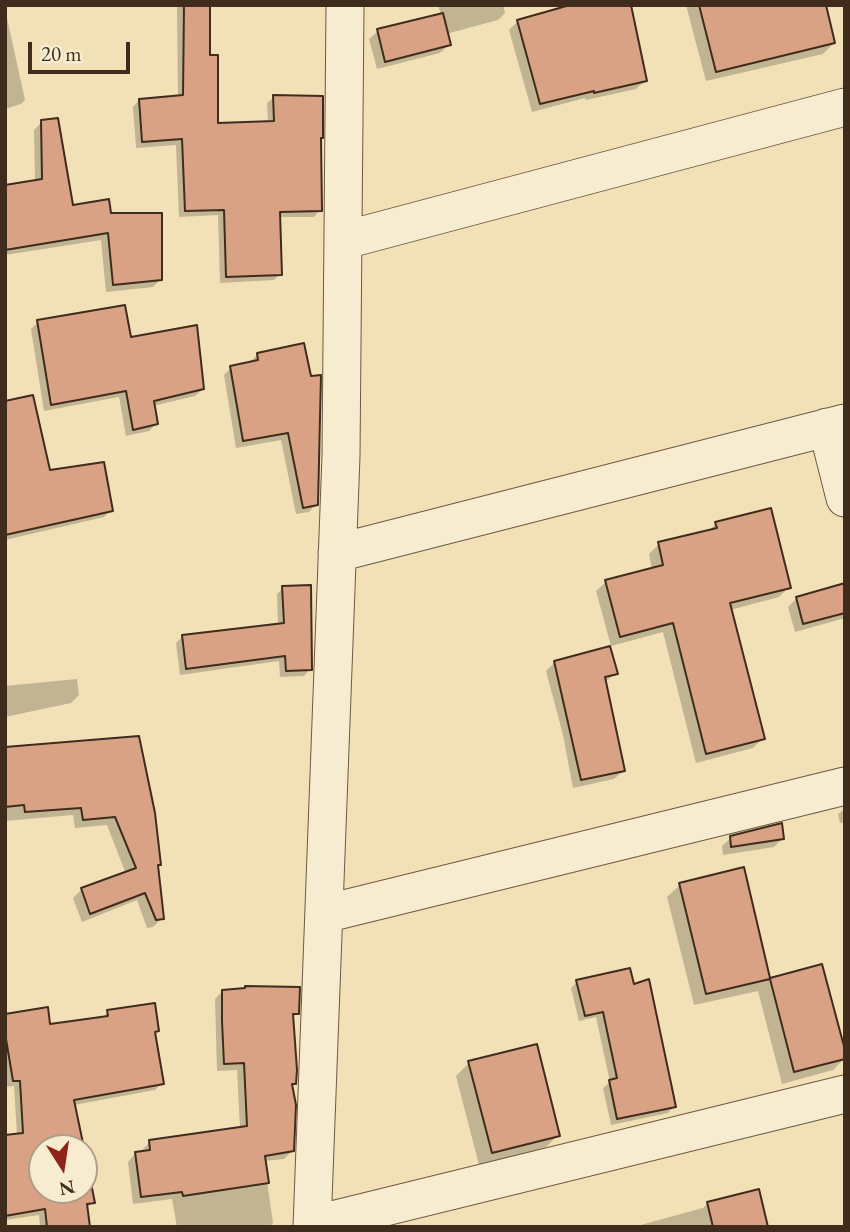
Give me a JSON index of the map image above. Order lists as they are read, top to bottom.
{
  "scale_bar": "20 m",
  "north": "bottom"
}
